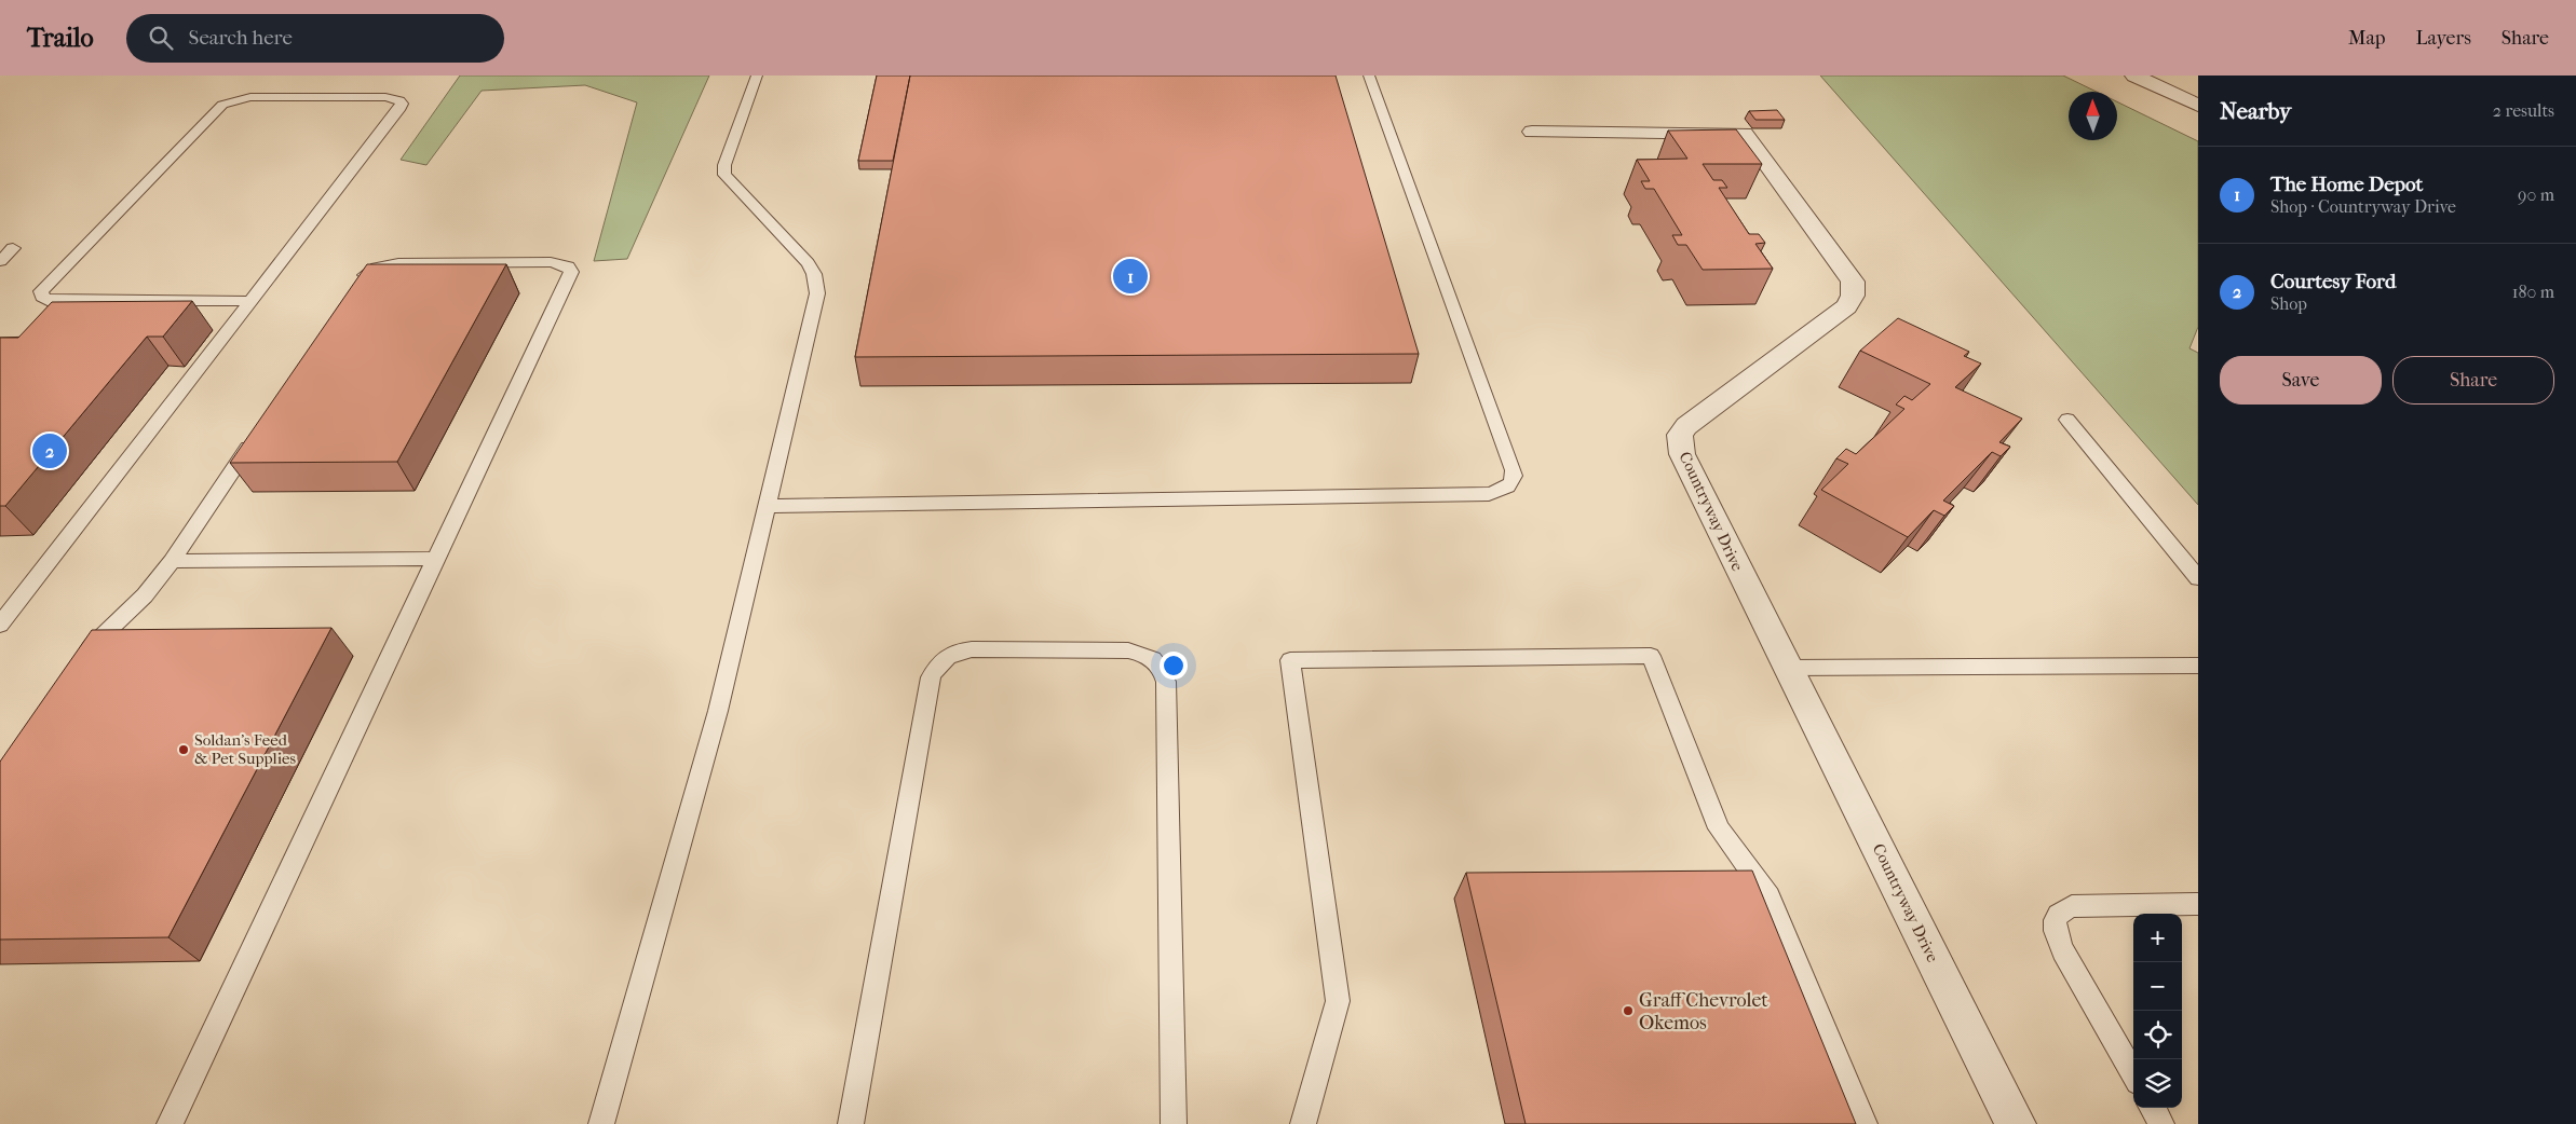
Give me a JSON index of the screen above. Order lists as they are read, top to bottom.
{
  "streets": {
    "street": ["Countryway Drive"]
  },
  "places": ["Soldan's Feed & Pet Supplies", "Graff Chevrolet Okemos"],
  "north": "top",
  "page": {
    "header": "Trailo",
    "search": "Search here",
    "nav": ["Map", "Layers", "Share"],
    "heading": ["Nearby", "2 results"],
    "list": [
      {
        "mark": "1",
        "name": "The Home Depot",
        "note": "Shop · Countryway Drive",
        "value": "90 m"
      },
      {
        "mark": "2",
        "name": "Courtesy Ford",
        "note": "Shop",
        "value": "180 m"
      }
    ],
    "pins": ["1", "2"],
    "buttons": ["Save", "Share"],
    "map_buttons": ["+", "−"]
  }
}
